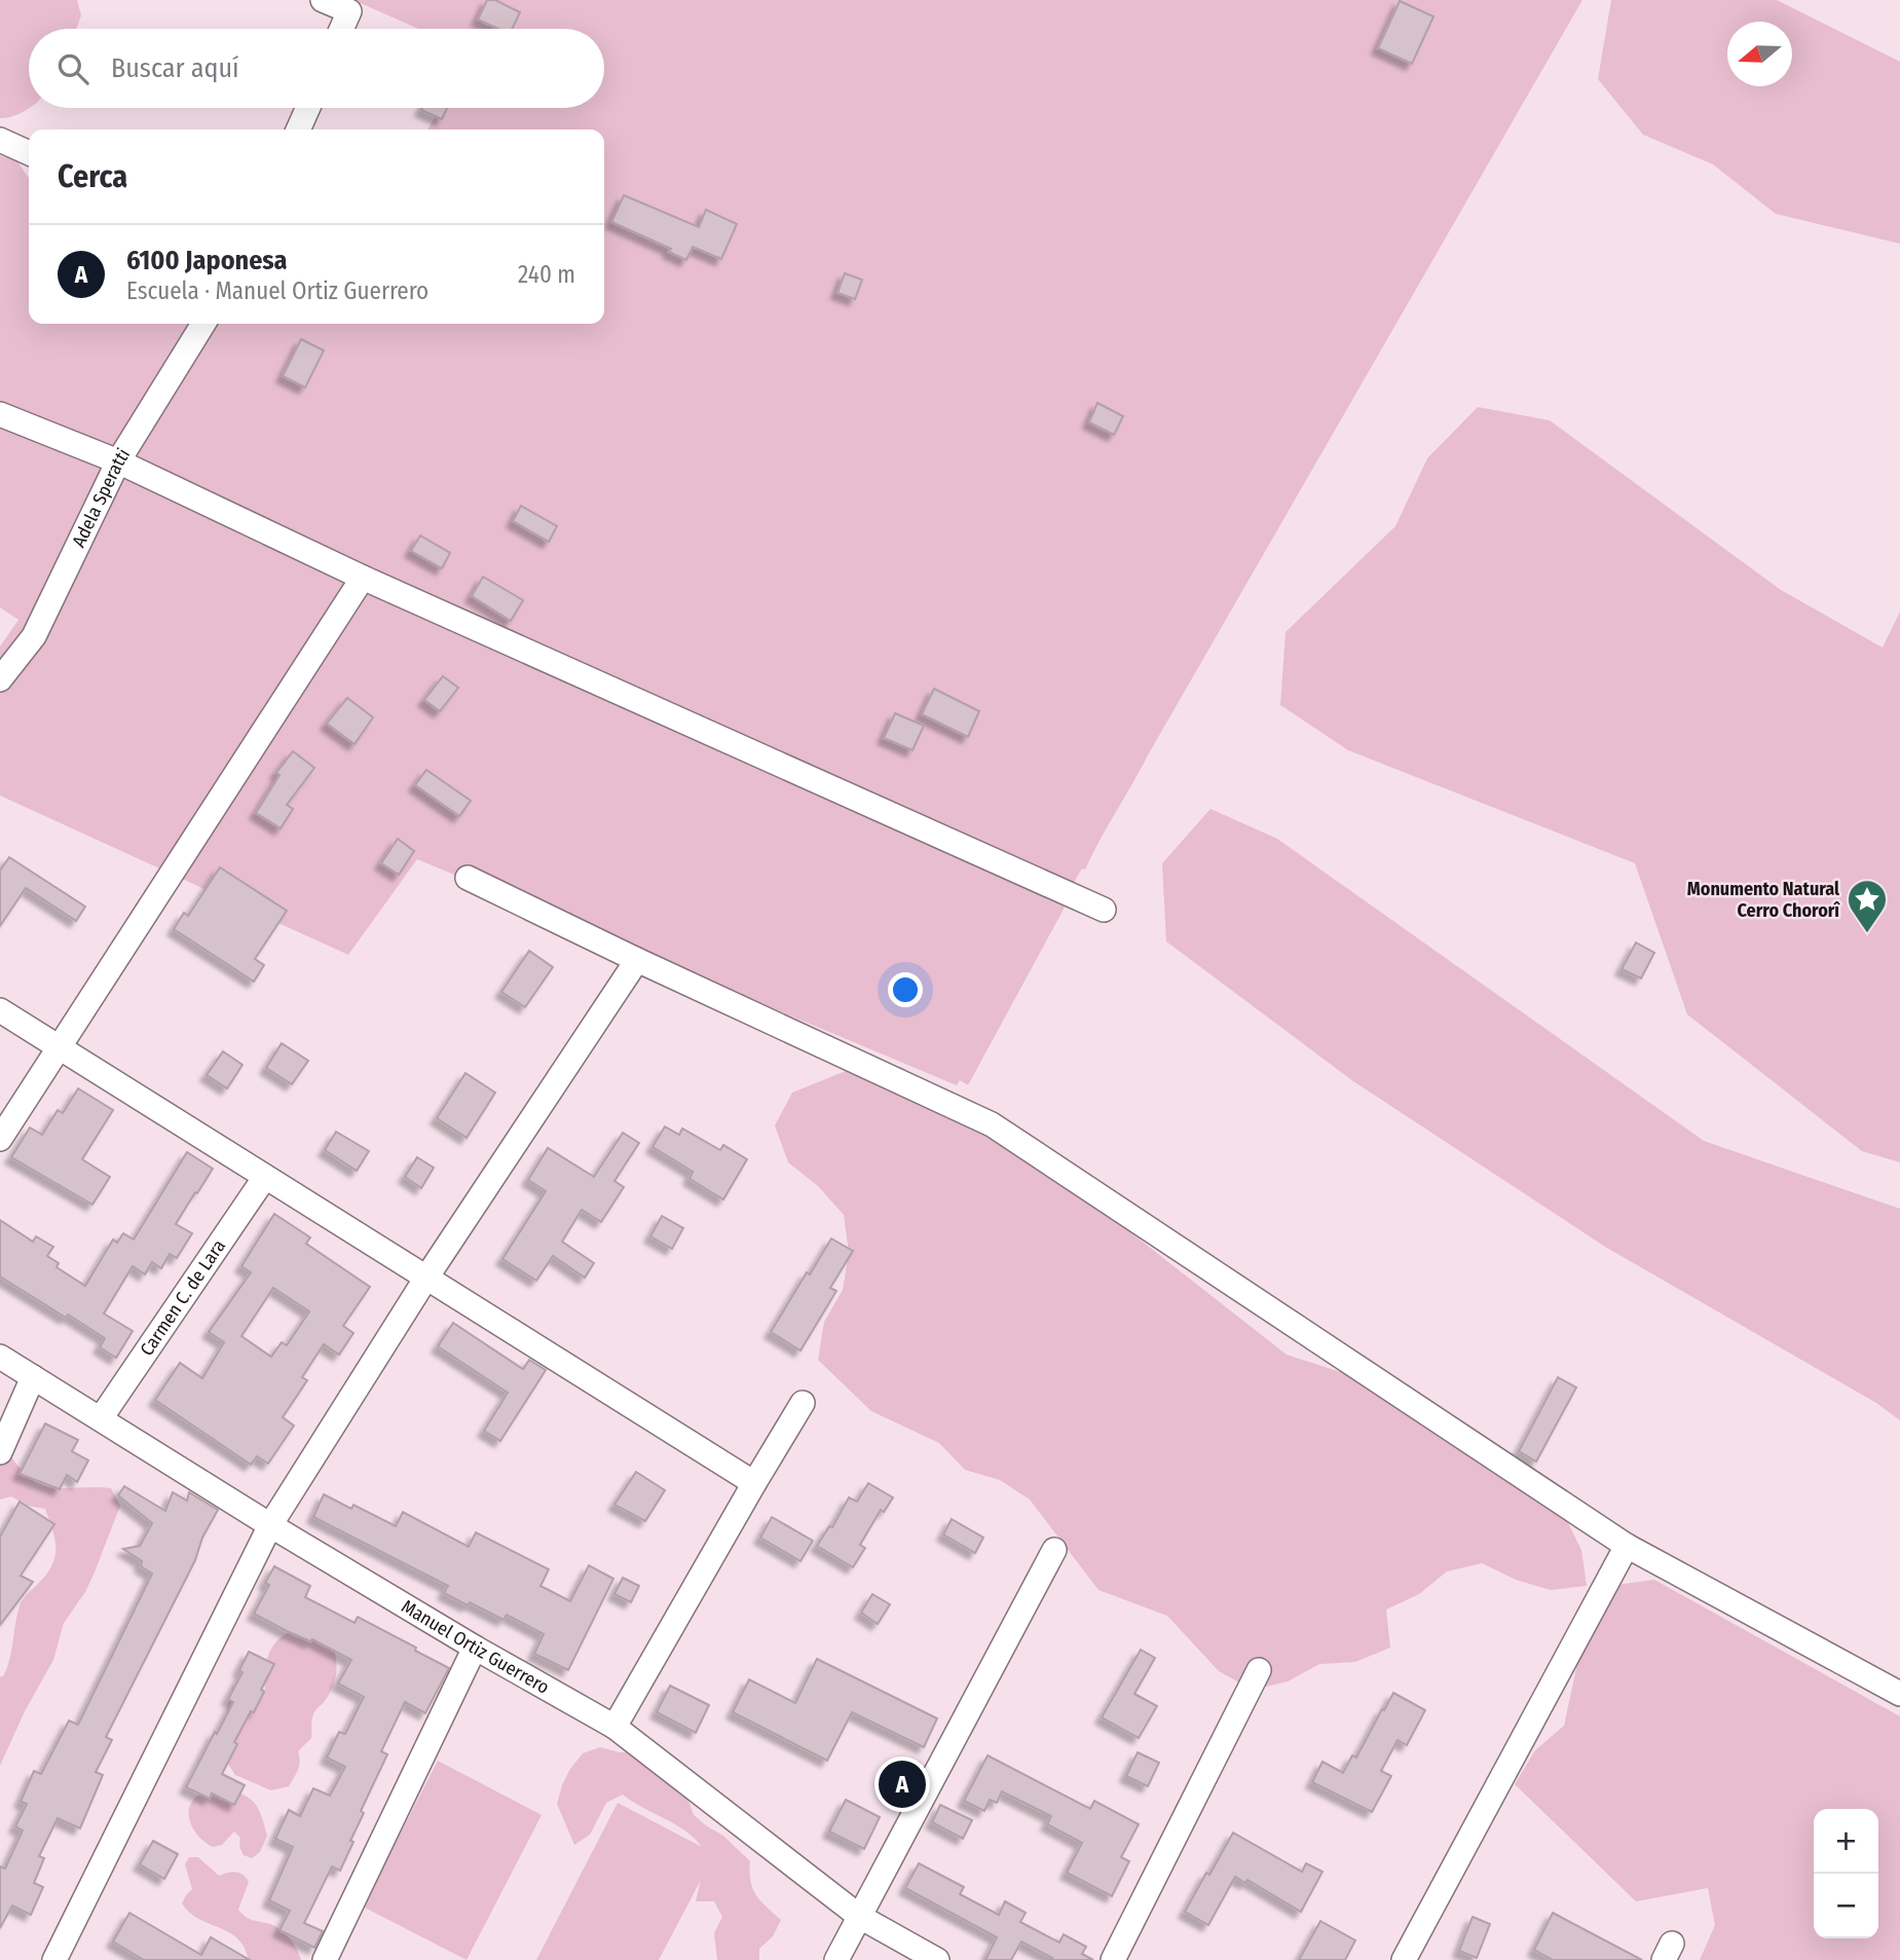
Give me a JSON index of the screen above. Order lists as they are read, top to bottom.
{
  "streets": {
    "street": ["Adela Speratti", "Carmen C. de Lara", "Manuel Ortiz Guerrero"]
  },
  "crossings": [
    ["Carmen C. de Lara", "Manuel Ortiz Guerrero"]
  ],
  "places": {
    "place": ["Monumento Natural Cerro Chororî"]
  },
  "north": "left",
  "page": {
    "search": "Buscar aquí",
    "heading": "Cerca",
    "list": [
      {
        "mark": "A",
        "name": "6100 Japonesa",
        "note": "Escuela · Manuel Ortiz Guerrero",
        "value": "240 m"
      }
    ],
    "pins": "A",
    "map_buttons": ["+", "−"]
  }
}
